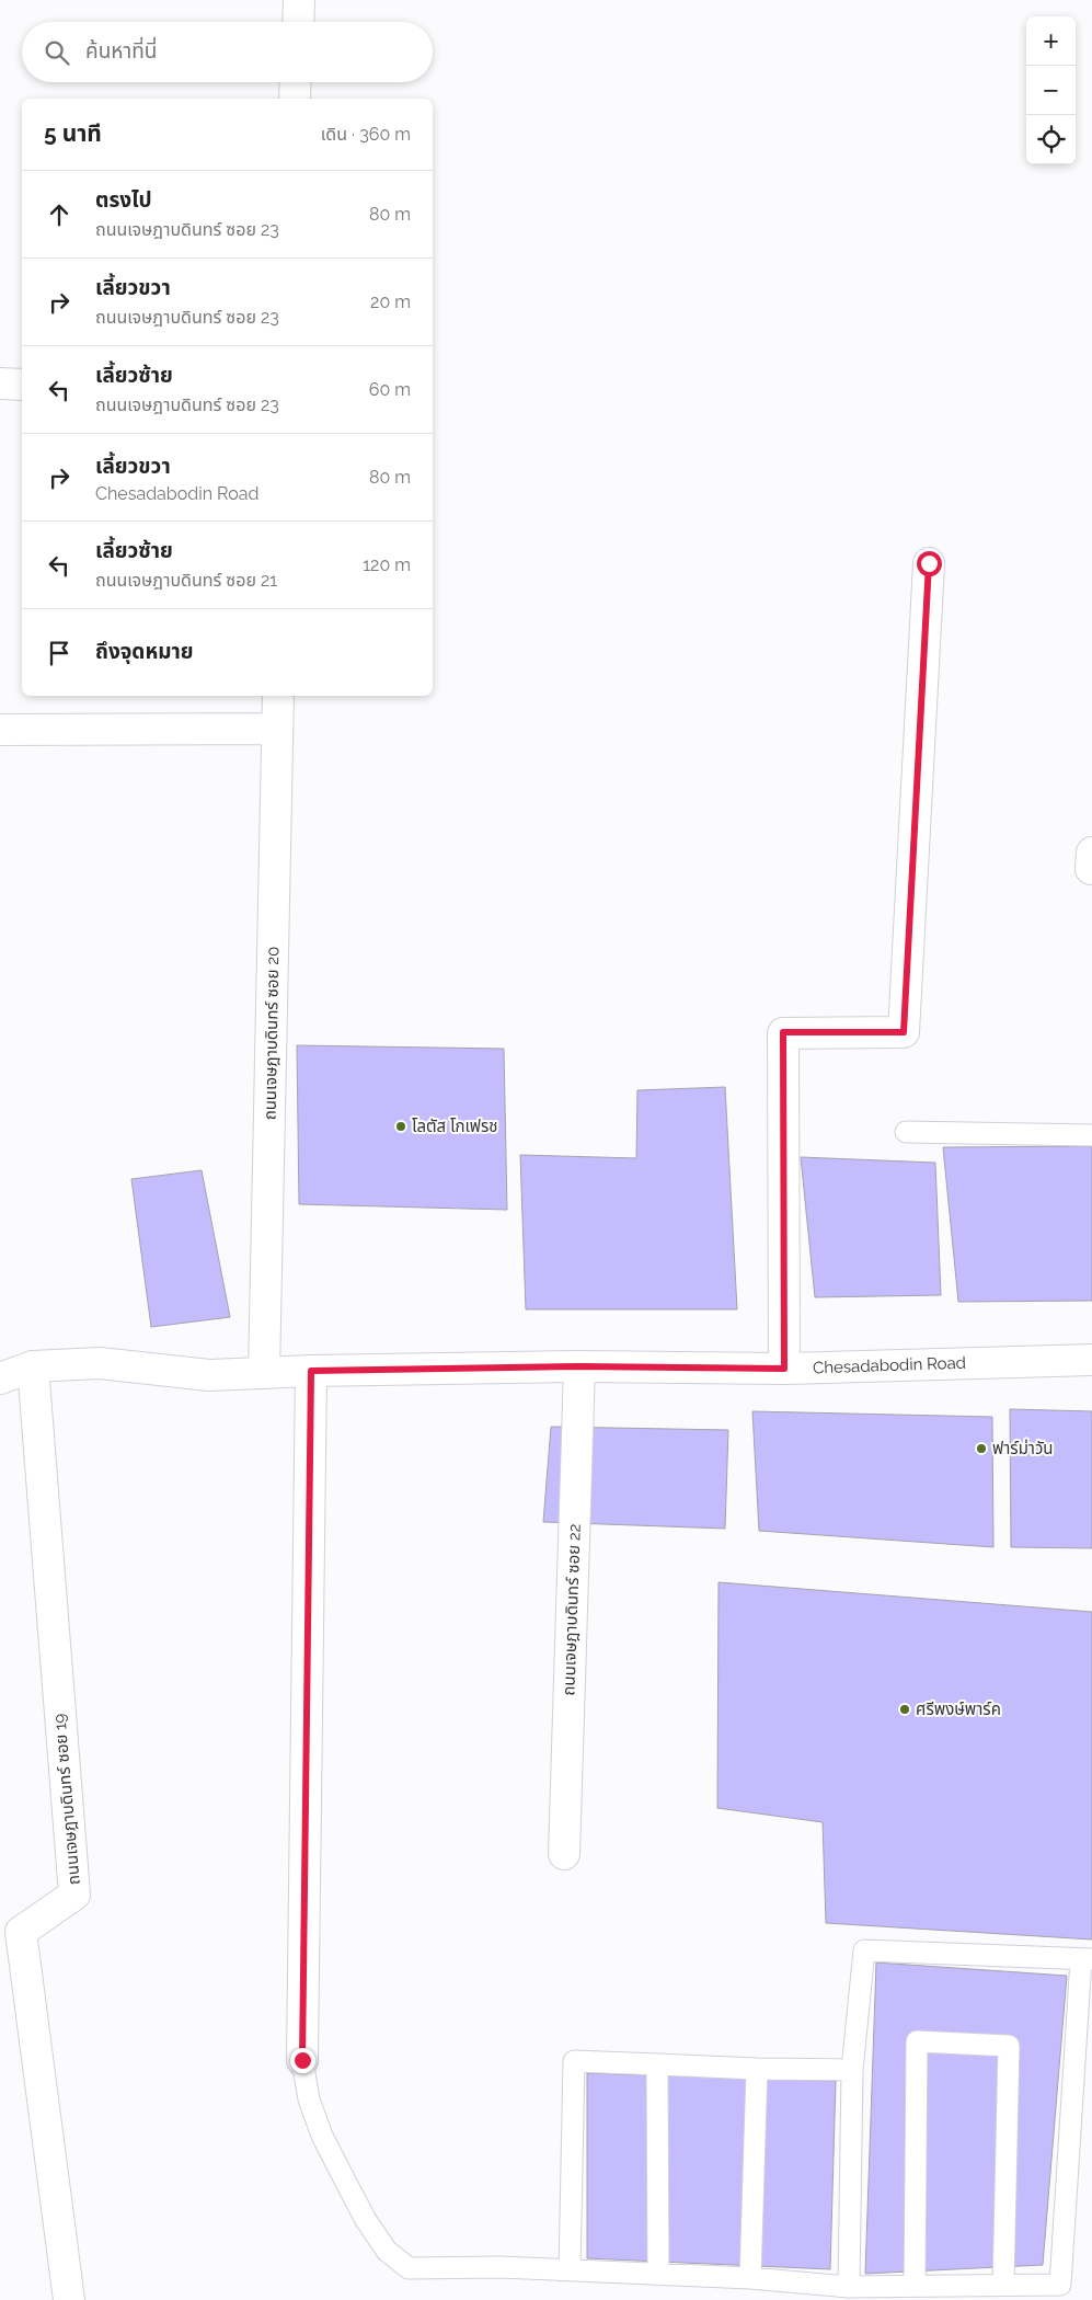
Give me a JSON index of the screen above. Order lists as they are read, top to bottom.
{
  "streets": {
    "street": [
      "ถนนเจษฎาบดินทร์ ซอย 20",
      "Chesadabodin Road",
      "ถนนเจษฎาบดินทร์ ซอย 22",
      "ถนนเจษฎาบดินทร์ ซอย 19"
    ]
  },
  "crossings": [
    ["ถนนเจษฎาบดินทร์ ซอย 20", "Chesadabodin Road"],
    ["Chesadabodin Road", "ถนนเจษฎาบดินทร์ ซอย 22"],
    ["Chesadabodin Road", "ถนนเจษฎาบดินทร์ ซอย 19"]
  ],
  "places": ["โลตัส โกเฟรช", "ฟาร์ม่าวัน", "ศรีพงษ์พาร์ค"],
  "page": {
    "map_buttons": ["+", "−"],
    "search": "ค้นหาที่นี่",
    "heading": ["5 นาที", "เดิน · 360 m"],
    "list": [
      ["ตรงไป", "ถนนเจษฎาบดินทร์ ซอย 23", "80 m"],
      ["เลี้ยวขวา", "ถนนเจษฎาบดินทร์ ซอย 23", "20 m"],
      ["เลี้ยวซ้าย", "ถนนเจษฎาบดินทร์ ซอย 23", "60 m"],
      ["เลี้ยวขวา", "Chesadabodin Road", "80 m"],
      ["เลี้ยวซ้าย", "ถนนเจษฎาบดินทร์ ซอย 21", "120 m"],
      "ถึงจุดหมาย"
    ]
  }
}
